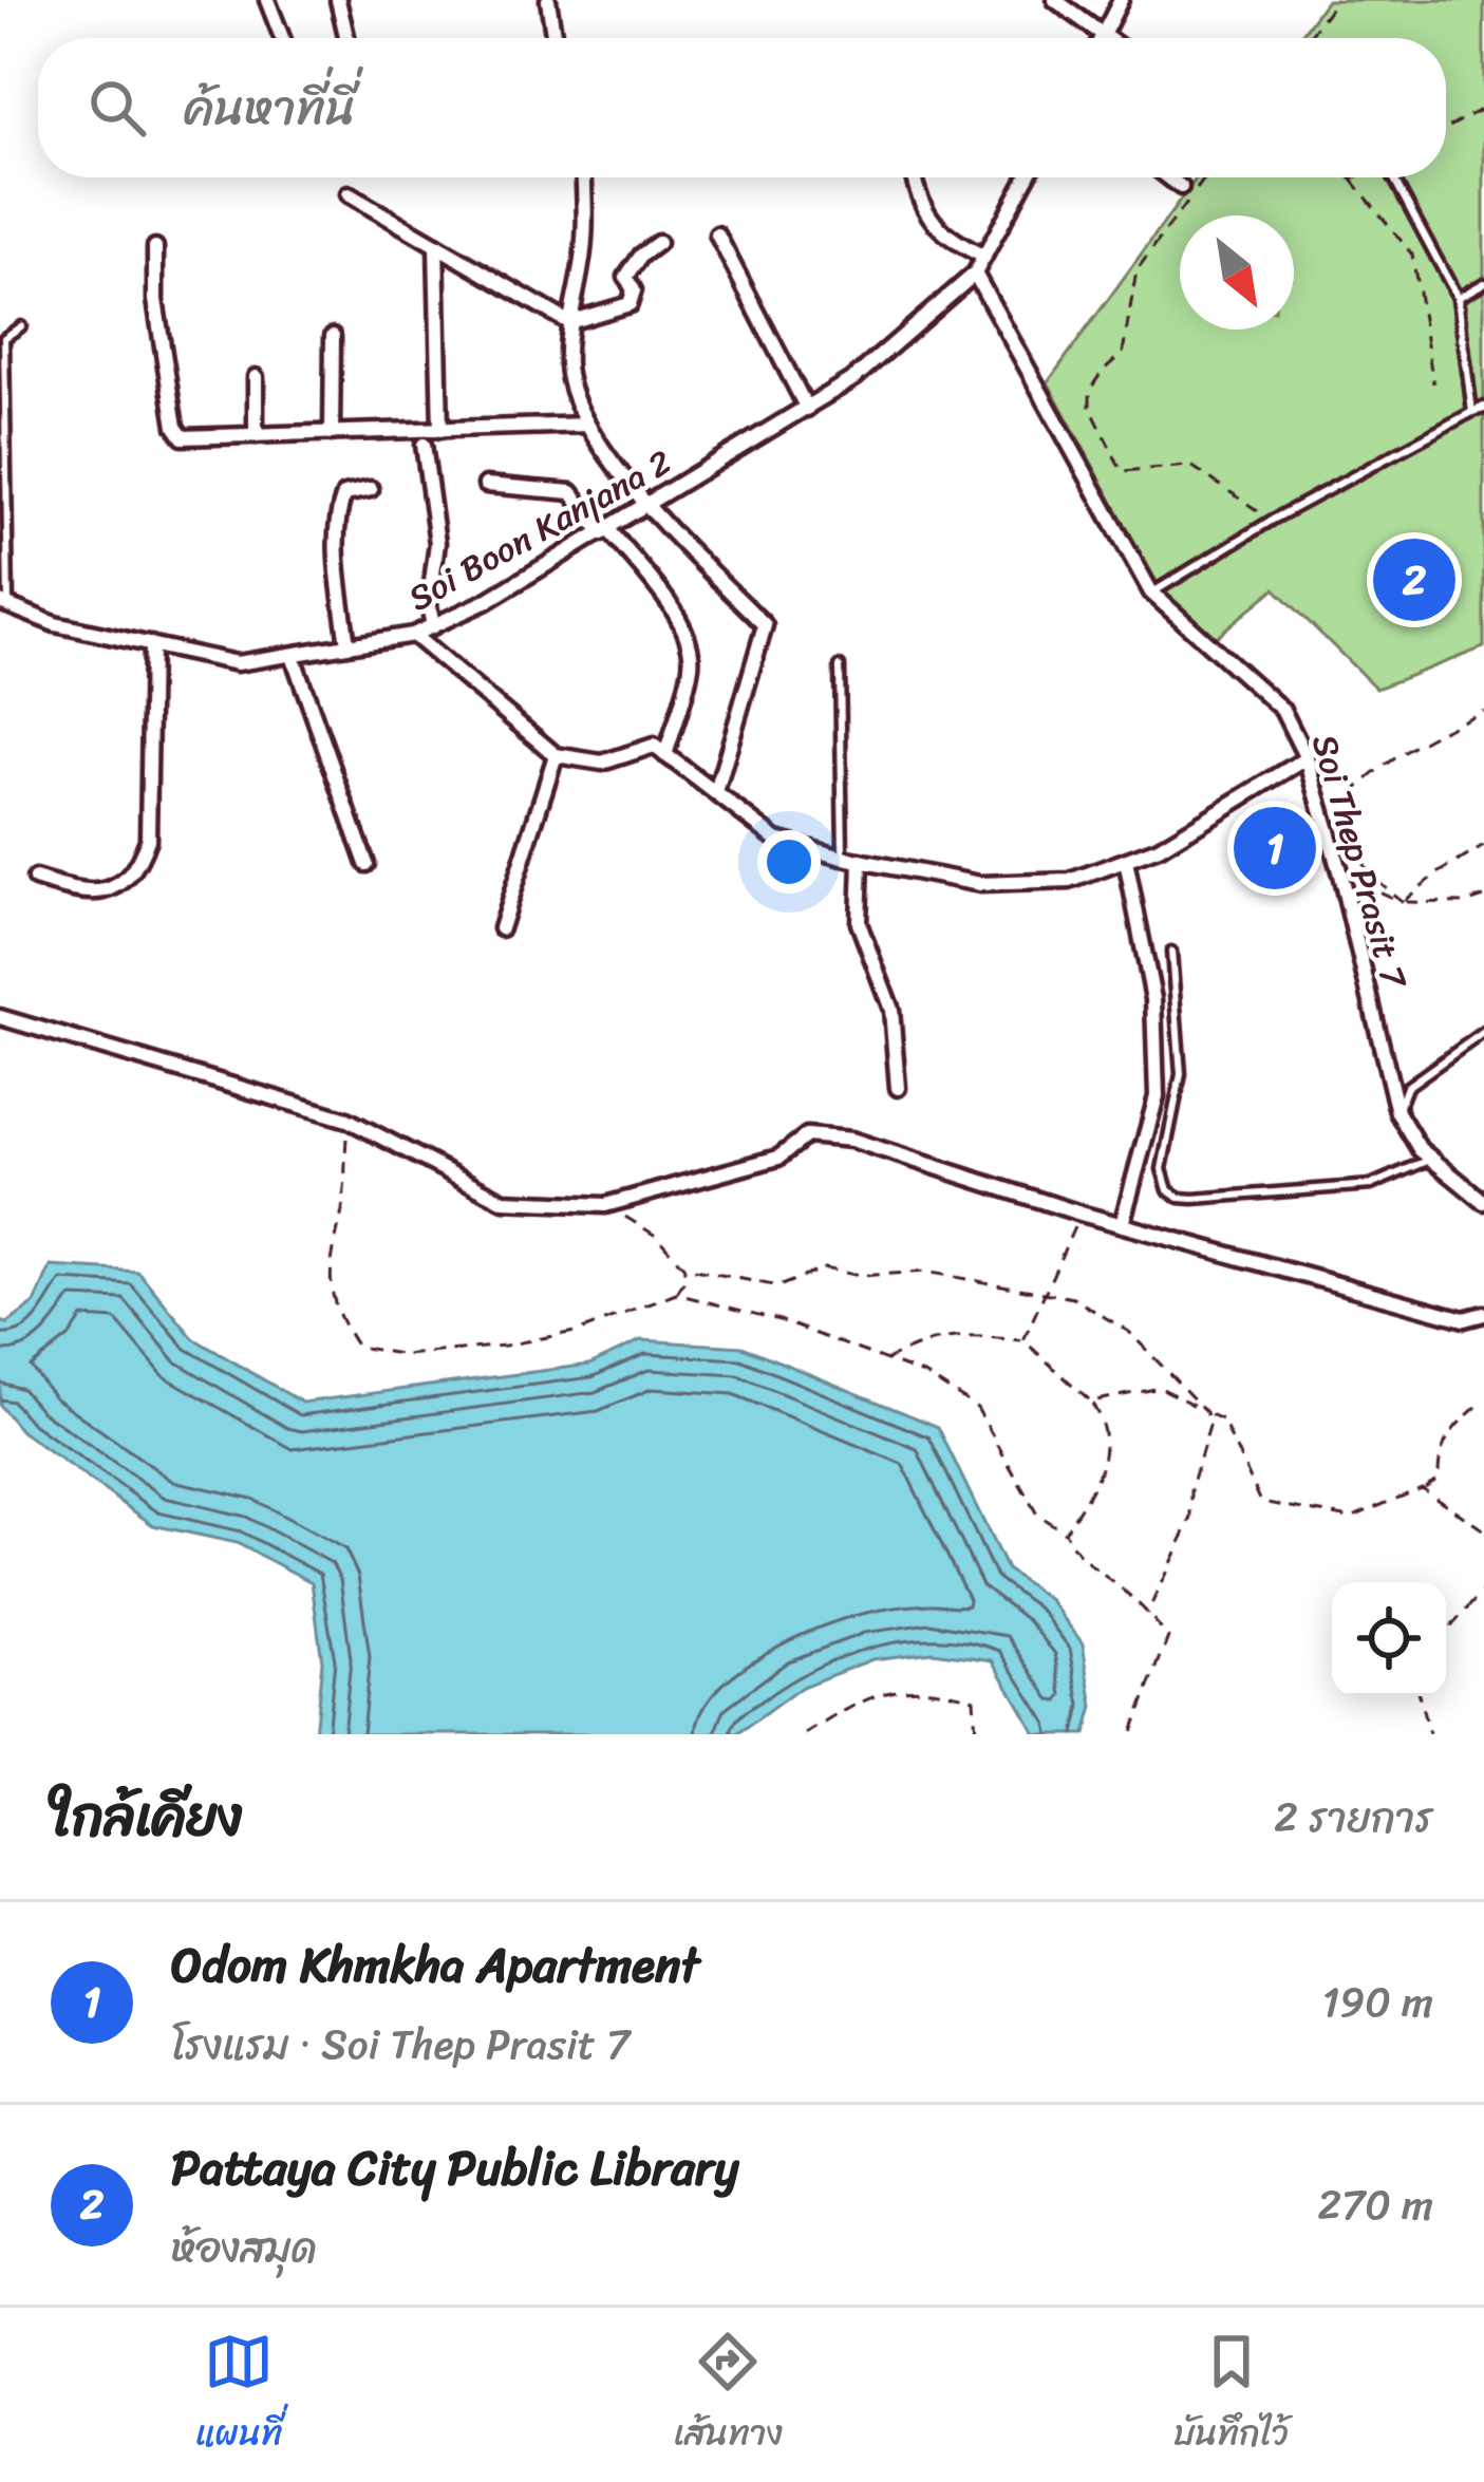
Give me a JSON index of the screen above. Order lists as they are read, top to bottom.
{
  "streets": {
    "street": ["Soi Boon Kanjana 2", "Soi Thep Prasit 7"]
  },
  "crossings": [
    ["Soi Boon Kanjana 2", "Soi Thep Prasit 7"]
  ],
  "north": "bottom right",
  "page": {
    "search": "ค้นหาที่นี่",
    "pins": ["2", "1"],
    "heading": ["ใกล้เคียง", "2 รายการ"],
    "list": [
      {
        "mark": "1",
        "name": "Odom Khmkha Apartment",
        "note": "โรงแรม · Soi Thep Prasit 7",
        "value": "190 m"
      },
      {
        "mark": "2",
        "name": "Pattaya City Public Library",
        "note": "ห้องสมุด",
        "value": "270 m"
      }
    ],
    "nav": ["แผนที่", "เส้นทาง", "บันทึกไว้"]
  }
}
